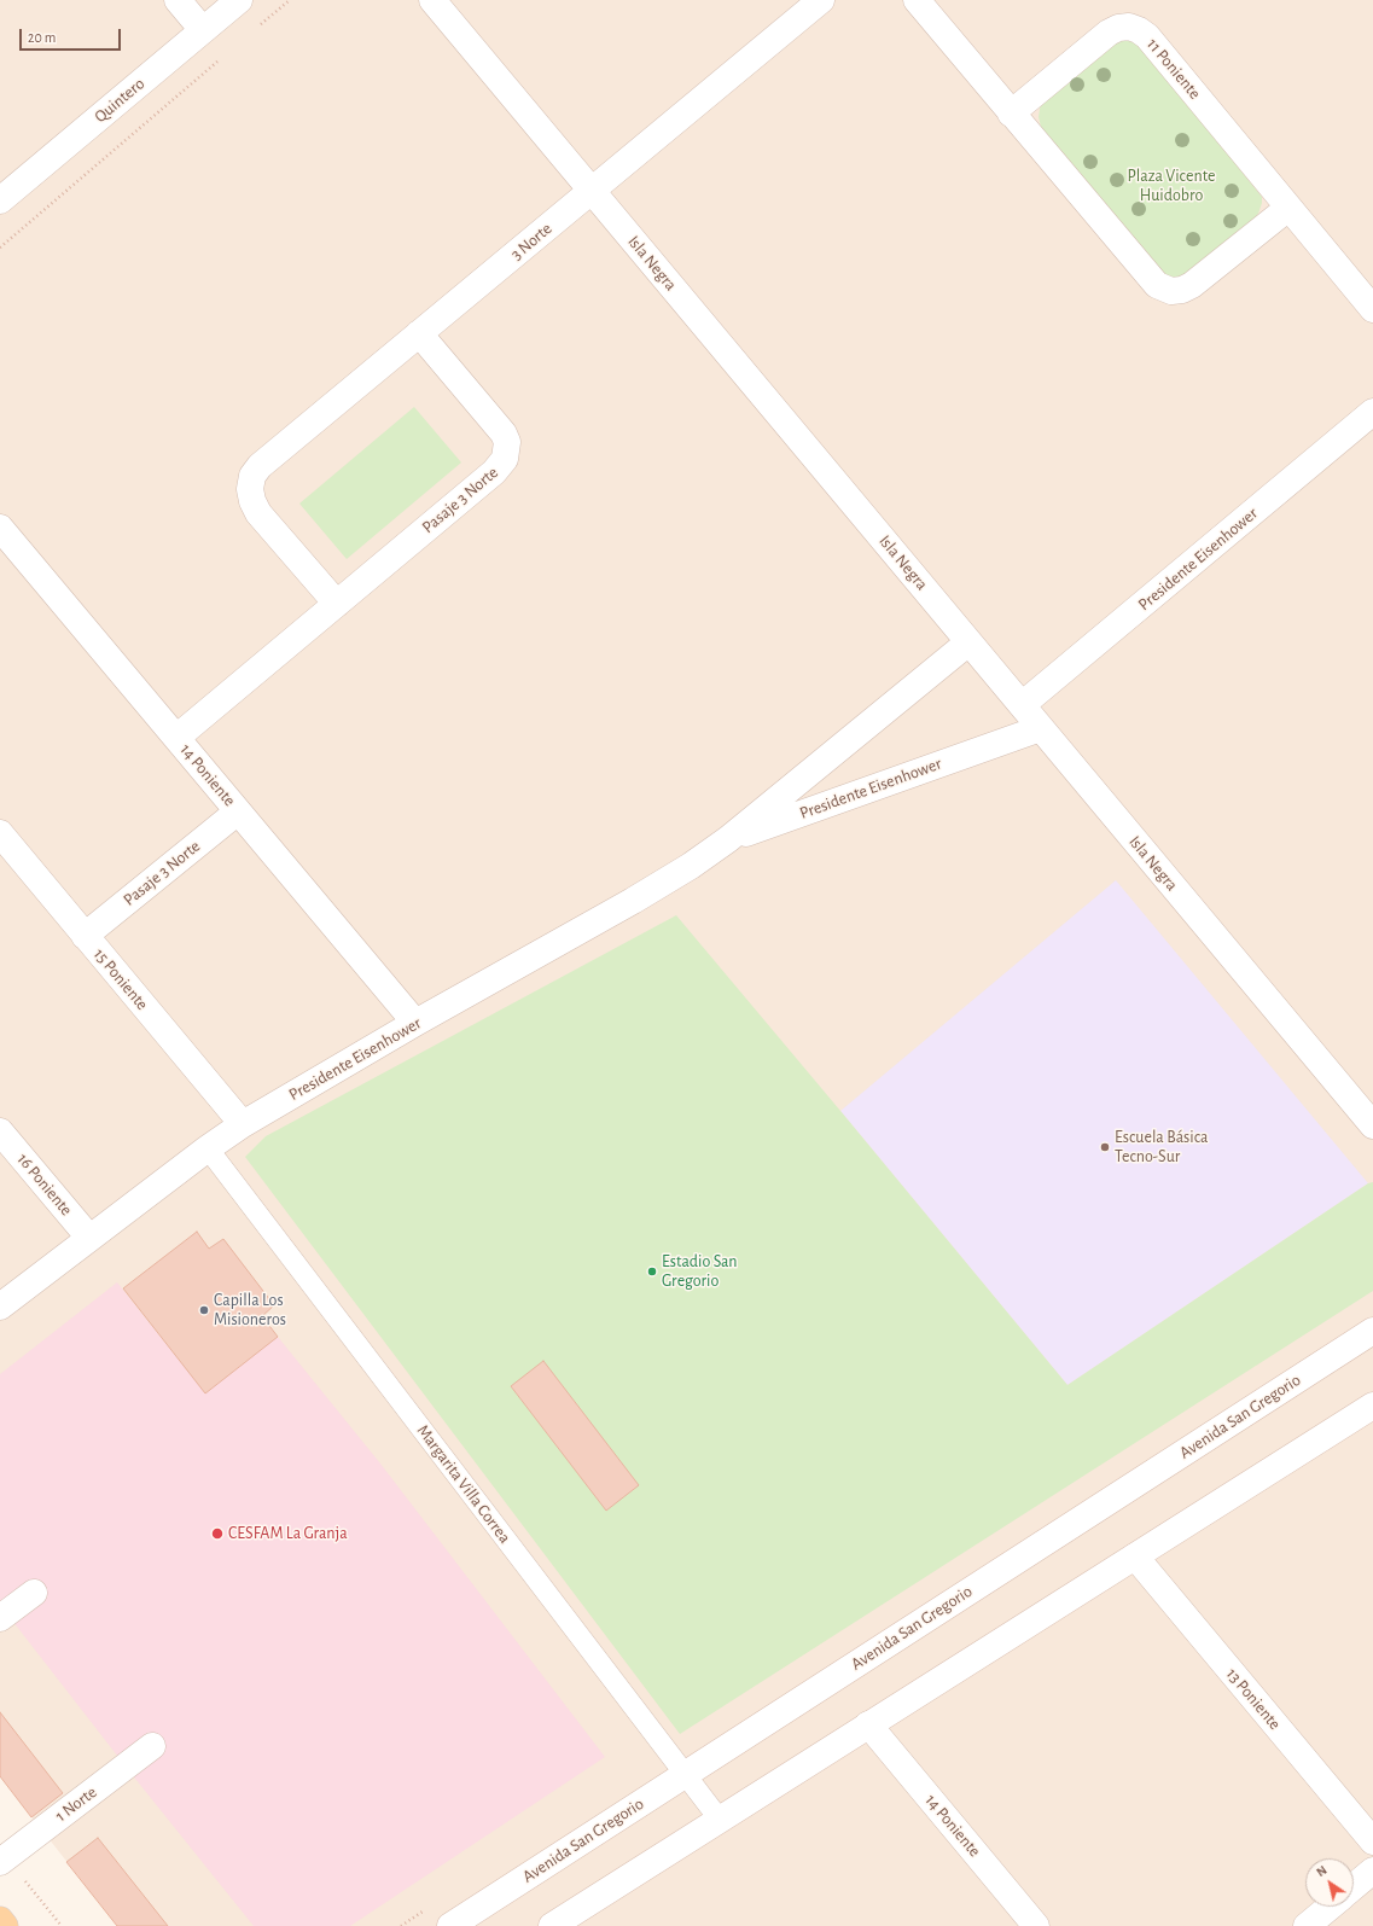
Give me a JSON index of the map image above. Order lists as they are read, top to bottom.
{
  "streets": {
    "street": [
      "11 Poniente",
      "Quintero",
      "3 Norte",
      "Isla Negra",
      "Pasaje 3 Norte",
      "Presidente Eisenhower",
      "14 Poniente",
      "15 Poniente",
      "16 Poniente",
      "Avenida San Gregorio",
      "13 Poniente",
      "1 Norte"
    ],
    "lane": ["Margarita Villa Correa"]
  },
  "crossings": [
    ["3 Norte", "Isla Negra"],
    ["3 Norte", "Pasaje 3 Norte"],
    ["Isla Negra", "Presidente Eisenhower"],
    ["Pasaje 3 Norte", "14 Poniente"],
    ["Pasaje 3 Norte", "15 Poniente"],
    ["Presidente Eisenhower", "14 Poniente"],
    ["Presidente Eisenhower", "15 Poniente"],
    ["Presidente Eisenhower", "16 Poniente"],
    ["Presidente Eisenhower", "Margarita Villa Correa"],
    ["Avenida San Gregorio", "Margarita Villa Correa"]
  ],
  "parks": ["Plaza Vicente Huidobro"],
  "places": [
    "Escuela Básica Tecno-Sur",
    "Estadio San Gregorio",
    "Capilla Los Misioneros",
    "CESFAM La Granja"
  ],
  "scale_bar": "20 m",
  "north": "top left"
}
